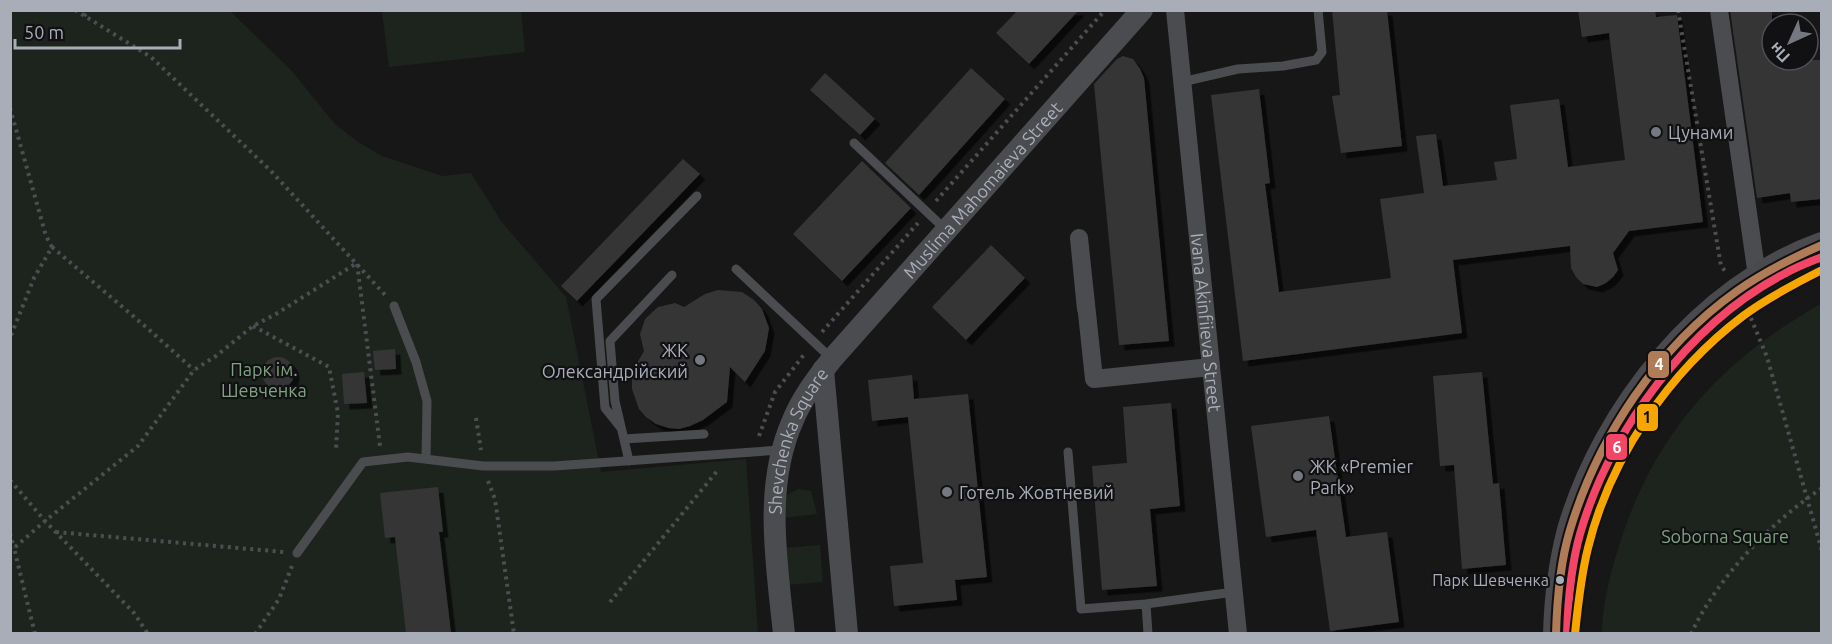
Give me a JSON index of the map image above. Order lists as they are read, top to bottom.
{
  "streets": {
    "street": ["Muslima Mahomaieva Street", "Ivana Akinfiieva Street", "Shevchenka Square"]
  },
  "crossings": [
    ["Muslima Mahomaieva Street", "Shevchenka Square"]
  ],
  "parks": ["Парк iм. Шевченка", "Soborna Square"],
  "places": [
    "Цунами",
    "ЖК Олександрійский",
    "ЖК «Premier Park»",
    "Готель Жовтневий",
    "Парк Шевченка"
  ],
  "lines": ["transit line 4", "transit line 6", "transit line 1"],
  "scale_bar": "50 m",
  "north": "bottom left"
}
